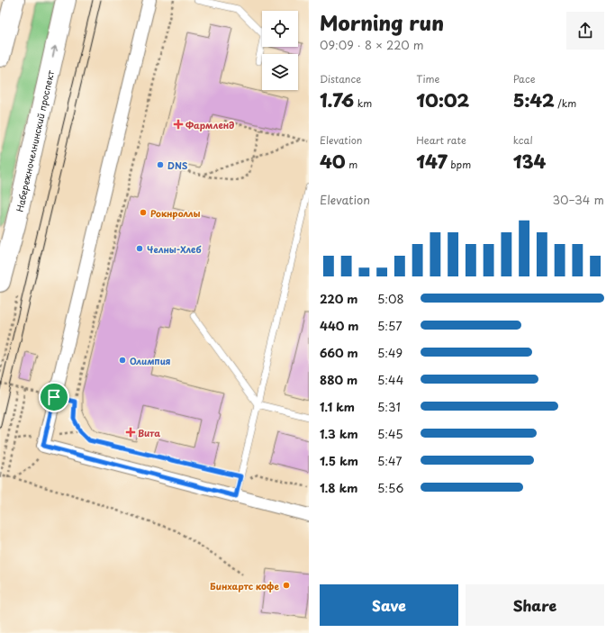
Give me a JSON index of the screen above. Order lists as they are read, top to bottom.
{
  "streets": {
    "main road": ["Набережночелнинский проспект"]
  },
  "one_way": ["Набережночелнинский проспект"],
  "places": {
    "health": ["Фармленд", "Вита"],
    "other": [
      "DNS",
      "Рокнроллы",
      "Челны-Хлеб",
      "Олимпия",
      "Бинхартс кофе"
    ]
  },
  "page": {
    "heading": ["Morning run", "09:09 · 8 × 220 m"],
    "stats": [
      ["Distance", "1.76 km"],
      ["Time", "10:02"],
      ["Pace", "5:42 /km"],
      ["Elevation", "40 m"],
      ["Heart rate", "147 bpm"],
      ["kcal", "134"]
    ],
    "chart": ["Elevation", "30–34 m"],
    "list": [
      {
        "name": "220 m",
        "note": "5:08"
      },
      {
        "name": "440 m",
        "note": "5:57"
      },
      {
        "name": "660 m",
        "note": "5:49"
      },
      {
        "name": "880 m",
        "note": "5:44"
      },
      {
        "name": "1.1 km",
        "note": "5:31"
      },
      {
        "name": "1.3 km",
        "note": "5:45"
      },
      {
        "name": "1.5 km",
        "note": "5:47"
      },
      {
        "name": "1.8 km",
        "note": "5:56"
      }
    ],
    "buttons": ["Save", "Share"]
  }
}
